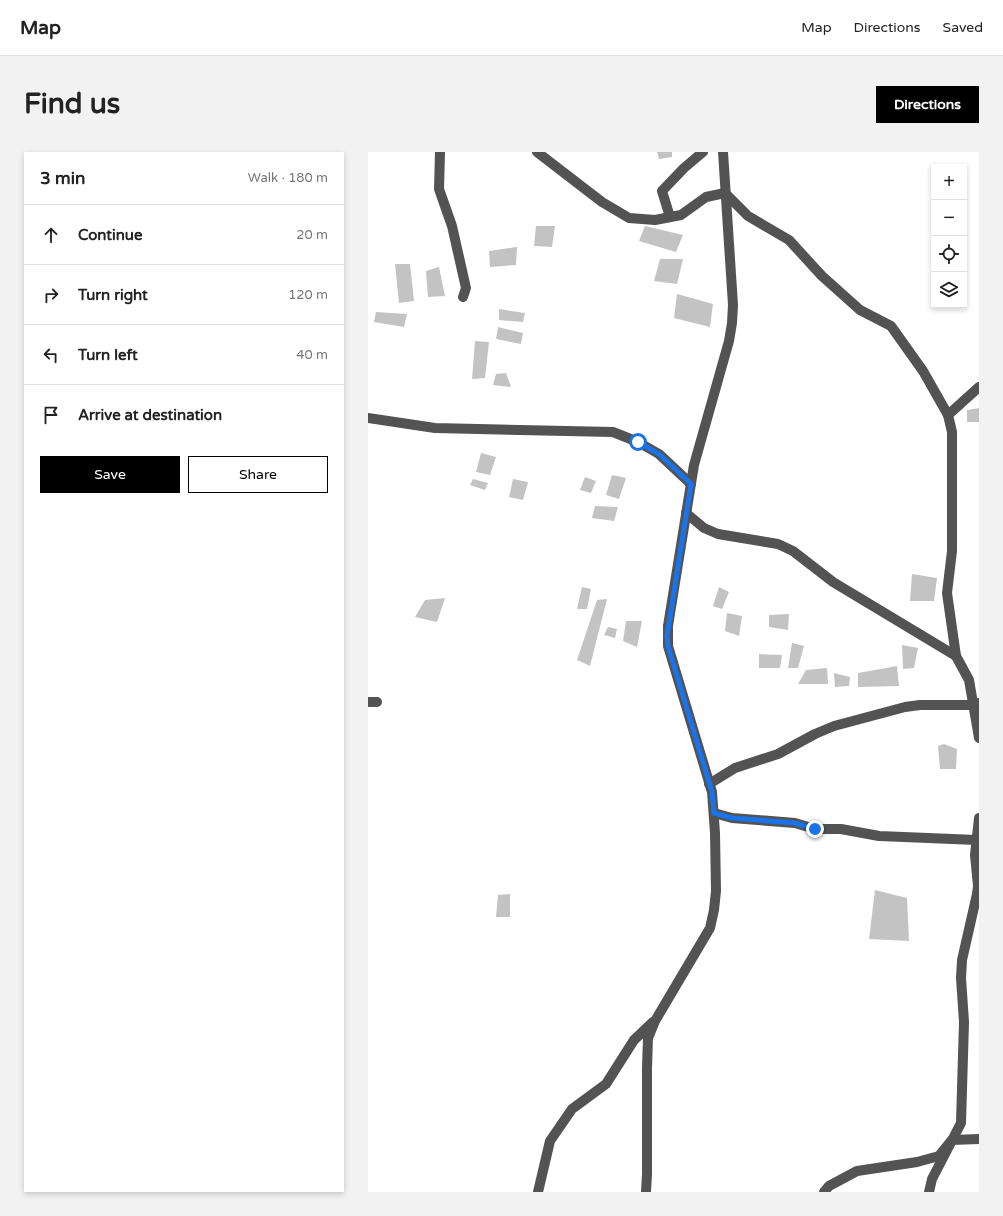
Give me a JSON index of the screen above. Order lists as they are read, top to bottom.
{
  "page": {
    "header": "Map",
    "nav": ["Map", "Directions", "Saved"],
    "buttons": [
      "Directions",
      ["Save", "Share"]
    ],
    "title": "Find us",
    "heading": ["3 min", "Walk · 180 m"],
    "map_buttons": ["+", "−"],
    "list": [
      ["Continue", "20 m"],
      ["Turn right", "120 m"],
      ["Turn left", "40 m"],
      "Arrive at destination"
    ]
  }
}
